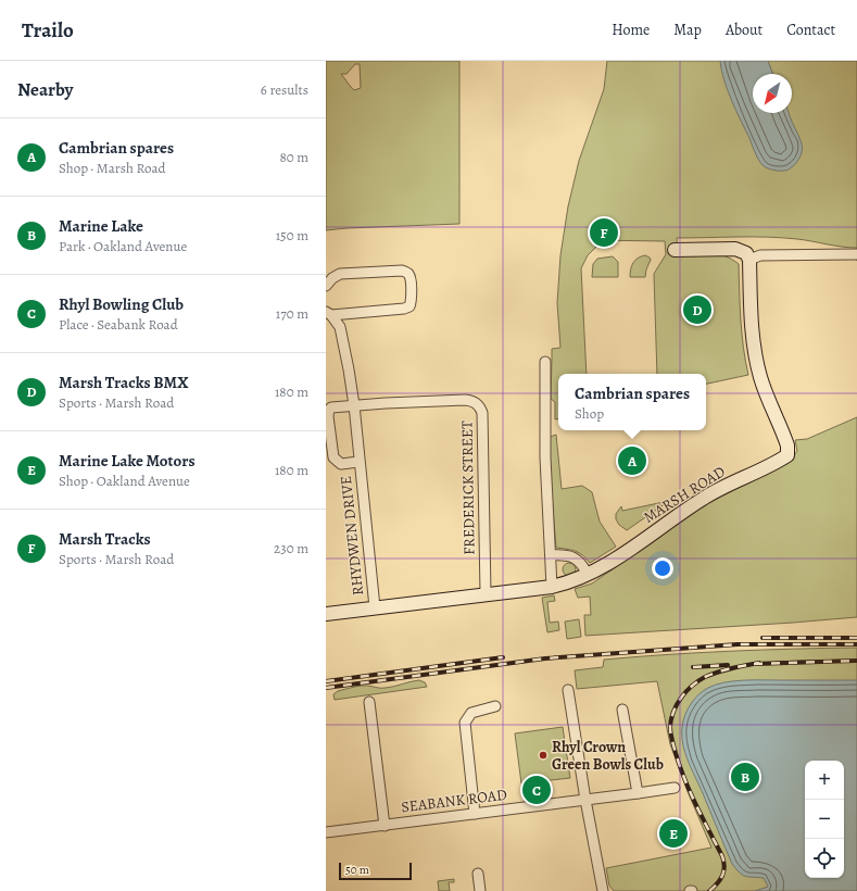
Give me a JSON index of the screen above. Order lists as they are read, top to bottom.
{
  "streets": {
    "street": [
      "FREDERICK STREET",
      "MARSH ROAD",
      "RHYDWEN DRIVE",
      "SEABANK ROAD"
    ]
  },
  "crossings": [
    ["FREDERICK STREET", "MARSH ROAD"],
    ["FREDERICK STREET", "RHYDWEN DRIVE"],
    ["MARSH ROAD", "RHYDWEN DRIVE"]
  ],
  "places": ["Rhyl Crown Green Bowls Club"],
  "scale_bar": "50 m",
  "north": "bottom left",
  "page": {
    "header": "Trailo",
    "nav": [
      "Home",
      "Map",
      "About",
      "Contact"
    ],
    "heading": ["Nearby", "6 results"],
    "list": [
      {
        "mark": "A",
        "name": "Cambrian spares",
        "note": "Shop · Marsh Road",
        "value": "80 m"
      },
      {
        "mark": "B",
        "name": "Marine Lake",
        "note": "Park · Oakland Avenue",
        "value": "150 m"
      },
      {
        "mark": "C",
        "name": "Rhyl Bowling Club",
        "note": "Place · Seabank Road",
        "value": "170 m"
      },
      {
        "mark": "D",
        "name": "Marsh Tracks BMX",
        "note": "Sports · Marsh Road",
        "value": "180 m"
      },
      {
        "mark": "E",
        "name": "Marine Lake Motors",
        "note": "Shop · Oakland Avenue",
        "value": "180 m"
      },
      {
        "mark": "F",
        "name": "Marsh Tracks",
        "note": "Sports · Marsh Road",
        "value": "230 m"
      }
    ],
    "pins": [
      "F",
      "D",
      "A",
      "B",
      "C",
      "E"
    ],
    "popup": ["Cambrian spares", "Shop"],
    "map_buttons": ["+", "−"],
    "scale": "50 m"
  }
}
